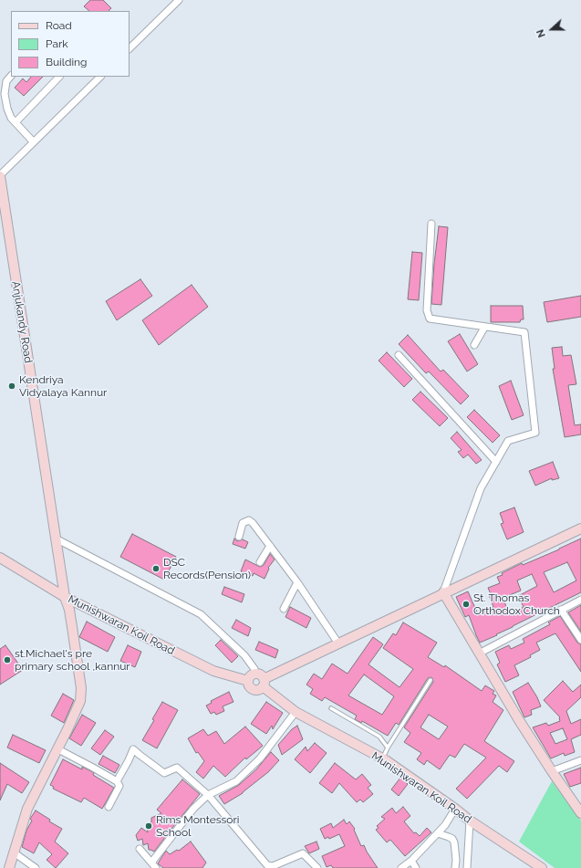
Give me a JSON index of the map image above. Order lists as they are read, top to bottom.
{
  "streets": {
    "street": ["Anjukandy Road", "Munishwaran Koil Road"]
  },
  "crossings": [
    ["Anjukandy Road", "Munishwaran Koil Road"]
  ],
  "places": [
    "Kendriya Vidyalaya Kannur",
    "DSC Records(Pension)",
    "St. Thomas Orthodox Church",
    "st.Michael's pre primary school ,kannur",
    "Rims Montessori School"
  ],
  "legend": ["Road", "Park", "Building"],
  "north": "left"
}
